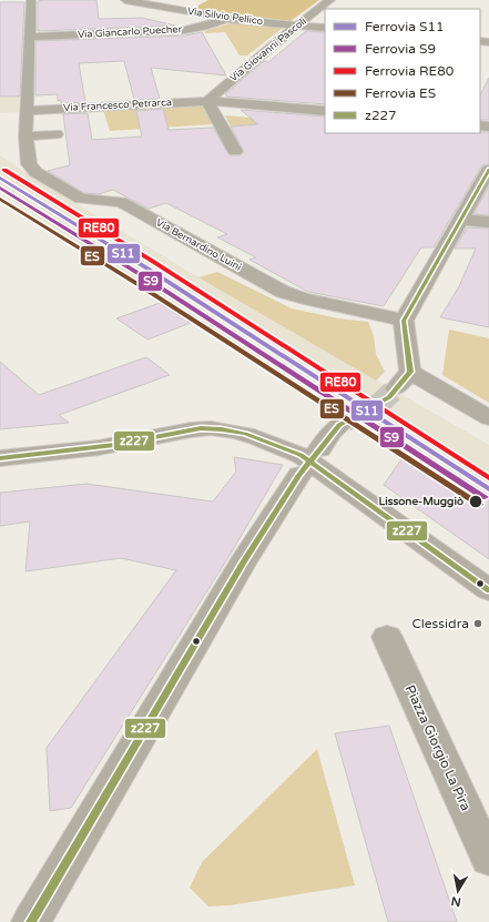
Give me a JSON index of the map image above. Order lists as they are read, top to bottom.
{
  "streets": {
    "street": [
      "Via Silvio Pellico",
      "Via Giancarlo Puecher",
      "Via Giovanni Pascoli",
      "Via Francesco Petrarca",
      "Via Bernardino Luini",
      "Piazza Giorgio La Pira"
    ]
  },
  "crossings": [
    ["Via Silvio Pellico", "Via Giancarlo Puecher"],
    ["Via Silvio Pellico", "Via Giovanni Pascoli"],
    ["Via Giancarlo Puecher", "Via Bernardino Luini"],
    ["Via Giovanni Pascoli", "Via Francesco Petrarca"],
    ["Via Francesco Petrarca", "Via Bernardino Luini"]
  ],
  "places": ["Lissone-Muggiò", "Clessidra"],
  "lines": [
    "rail line RE80",
    "transit line z227",
    "rail line S11",
    "rail line S9",
    "rail line ES"
  ],
  "legend": [
    "Ferrovia S11",
    "Ferrovia S9",
    "Ferrovia RE80",
    "Ferrovia ES",
    "z227"
  ],
  "north": "bottom"
}
